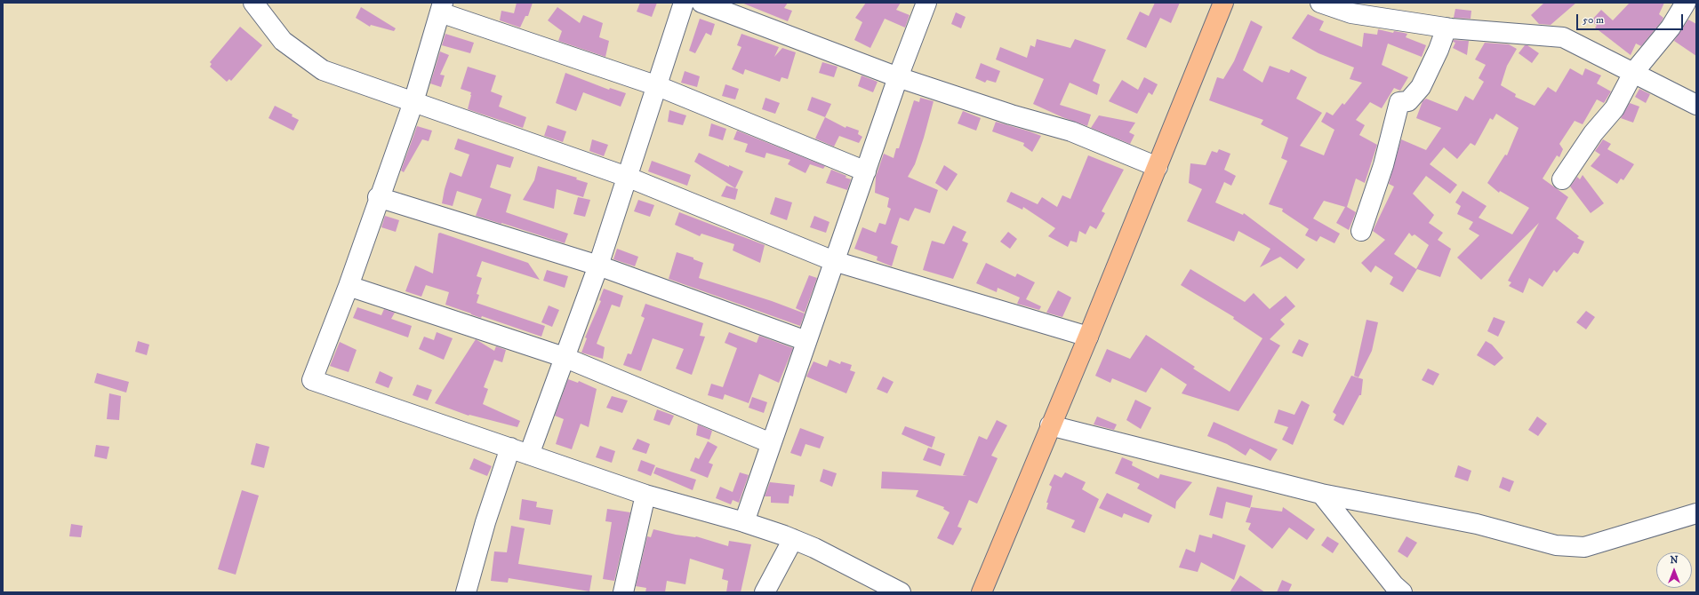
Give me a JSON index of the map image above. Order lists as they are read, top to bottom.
{
  "scale_bar": "50 m",
  "north": "top"
}
